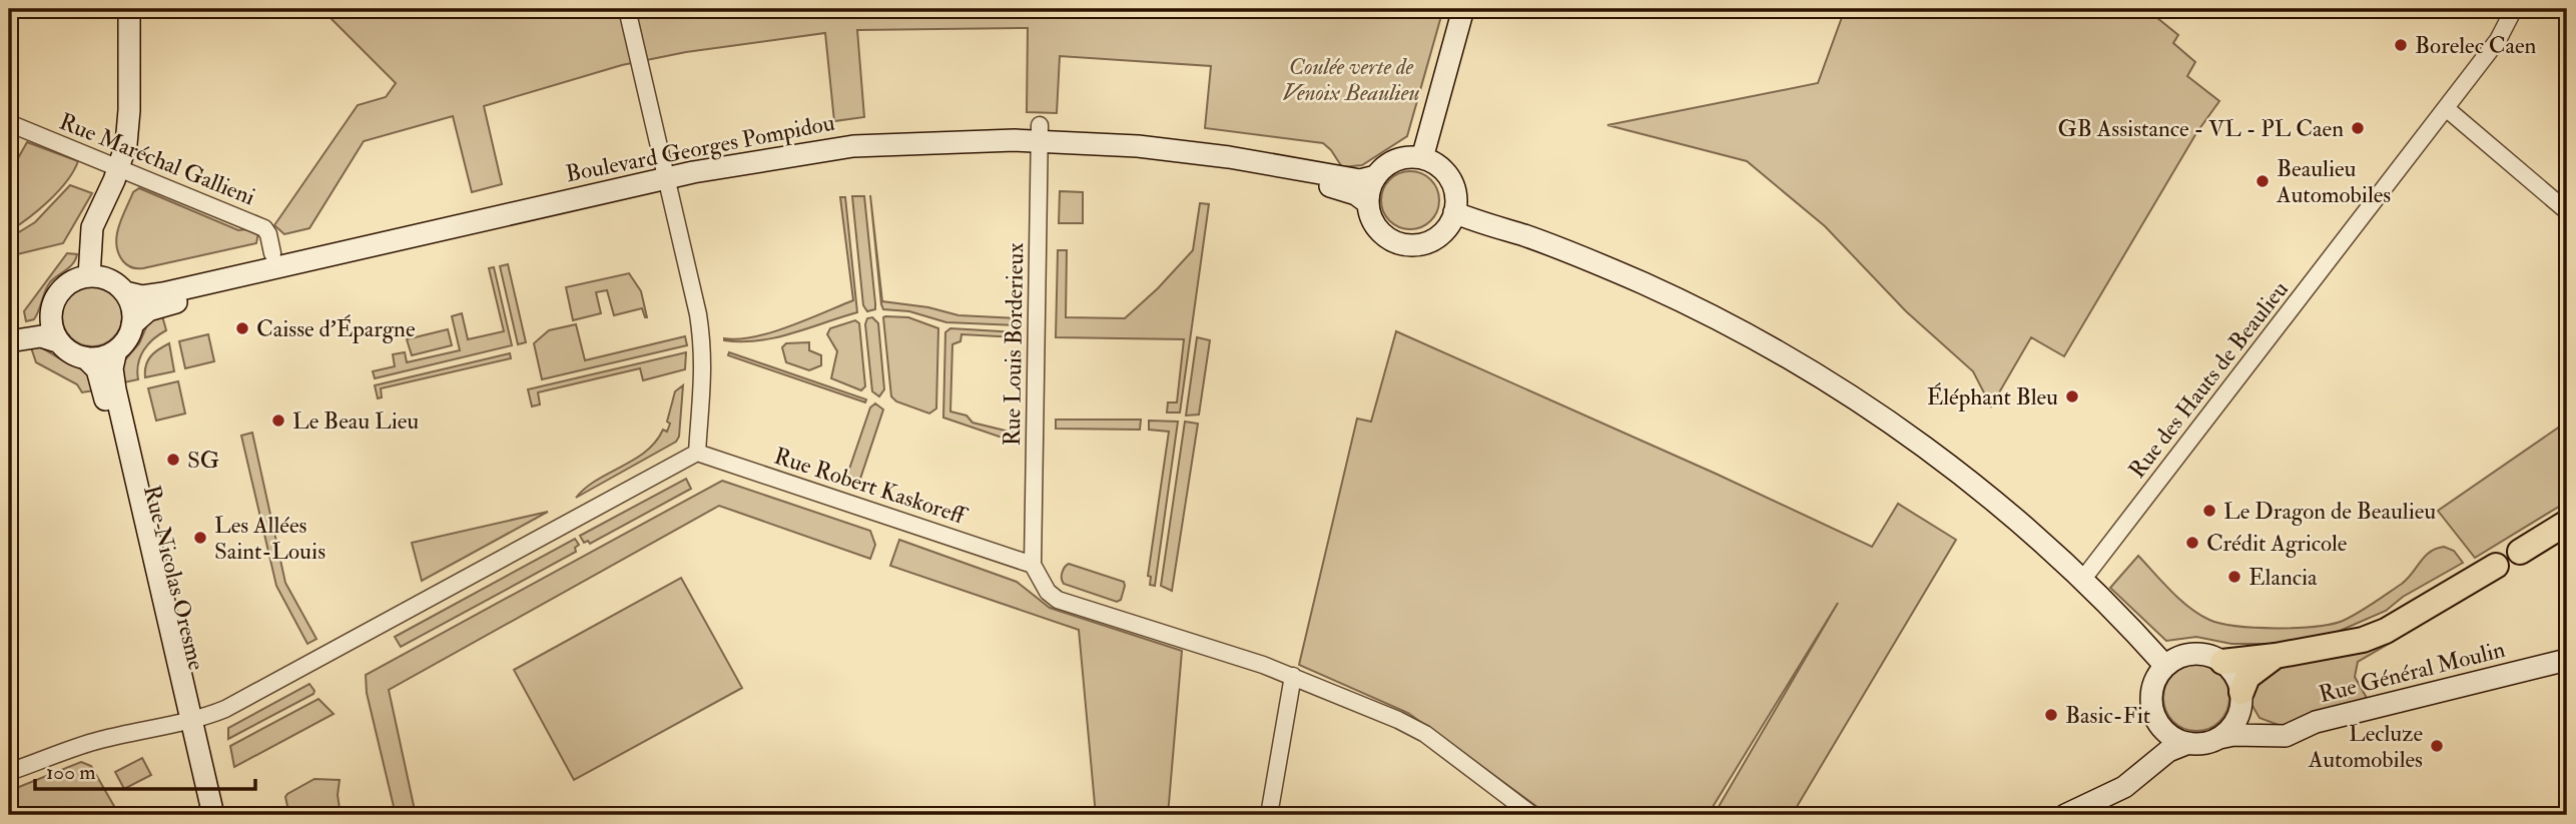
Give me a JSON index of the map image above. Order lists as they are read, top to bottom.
{
  "streets": {
    "street": [
      "Boulevard Georges Pompidou",
      "Rue Maréchal Gallieni",
      "Rue Louis Borderieux",
      "Rue des Hauts de Beaulieu",
      "Rue Robert Kaskoreff",
      "Rue Nicolas Oresme",
      "Rue Général Moulin"
    ]
  },
  "crossings": [
    ["Boulevard Georges Pompidou", "Rue Louis Borderieux"],
    ["Boulevard Georges Pompidou", "Rue Nicolas Oresme"],
    ["Rue Louis Borderieux", "Rue Robert Kaskoreff"]
  ],
  "parks": ["Coulée verte de Venoix Beaulieu"],
  "places": [
    "Borelec Caen",
    "GB Assistance - VL - PL Caen",
    "Beaulieu Automobiles",
    "Caisse d'Épargne",
    "Éléphant Bleu",
    "Le Beau Lieu",
    "SG",
    "Le Dragon de Beaulieu",
    "Les Allées Saint-Louis",
    "Crédit Agricole",
    "Elancia",
    "Basic-Fit",
    "Lecluze Automobiles"
  ],
  "scale_bar": "100 m"
}
